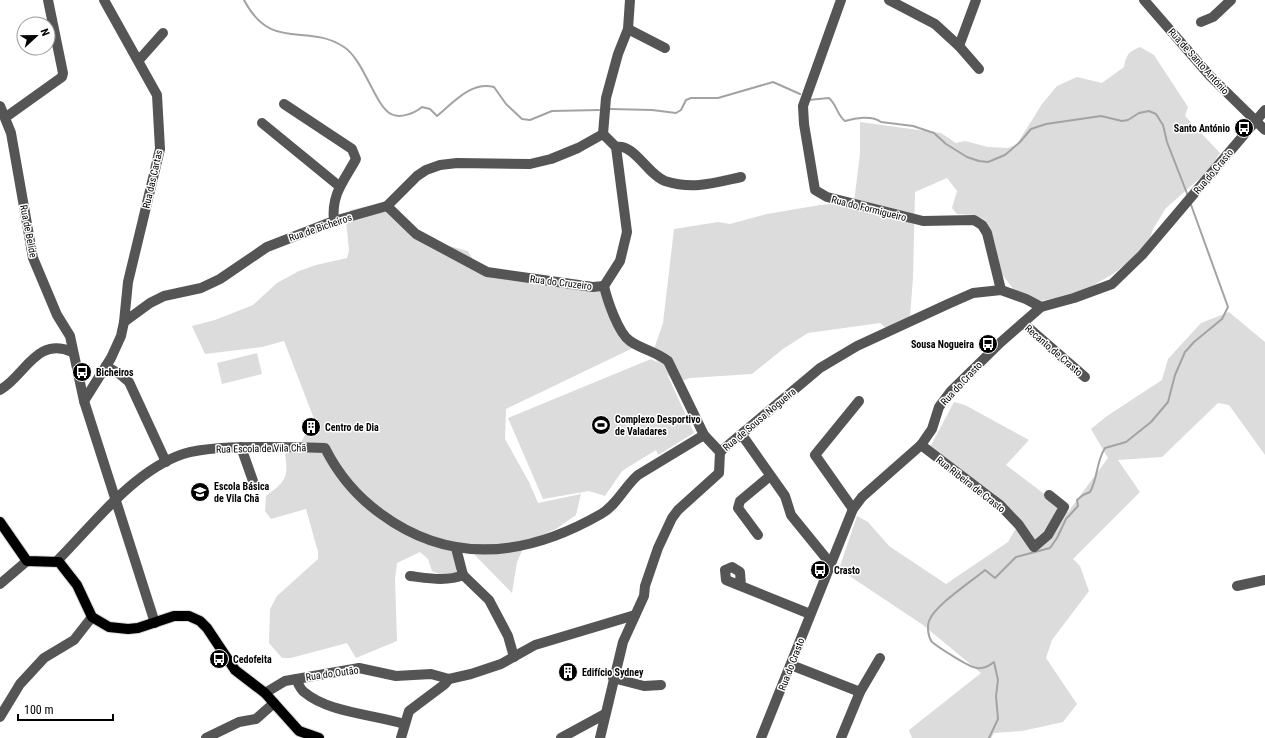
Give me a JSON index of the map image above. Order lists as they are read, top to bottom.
{
  "streets": {
    "street": [
      "Rua de Santo António",
      "Rua do Crasto",
      "Rua das Cartas",
      "Rua do Formigueiro",
      "Rua de Bicheiros",
      "Rua de Belide",
      "Rua do Cruzeiro",
      "Recanto de Crasto",
      "Rua de Sousa Nogueira",
      "Rua Escola de Vila Chã",
      "Rua Ribeira de Crasto",
      "Rua do Outão"
    ]
  },
  "crossings": [
    ["Rua de Santo António", "Rua do Crasto"],
    ["Rua do Crasto", "Recanto de Crasto"],
    ["Rua do Crasto", "Rua de Sousa Nogueira"],
    ["Rua do Crasto", "Rua Ribeira de Crasto"],
    ["Rua das Cartas", "Rua de Bicheiros"],
    ["Rua do Formigueiro", "Rua de Sousa Nogueira"],
    ["Rua de Bicheiros", "Rua do Cruzeiro"],
    ["Rua de Belide", "Rua Escola de Vila Chã"]
  ],
  "places": {
    "bus stop": [
      "Santo António",
      "Sousa Nogueira",
      "Bicheiros",
      "Crasto",
      "Cedofeita"
    ],
    "sports": ["Complexo Desportivo de Valadares"],
    "building": ["Centro de Dia", "Edifício Sydney"],
    "school or university": ["Escola Básica de Vila Chã"]
  },
  "scale_bar": "100 m",
  "north": "right"
}
